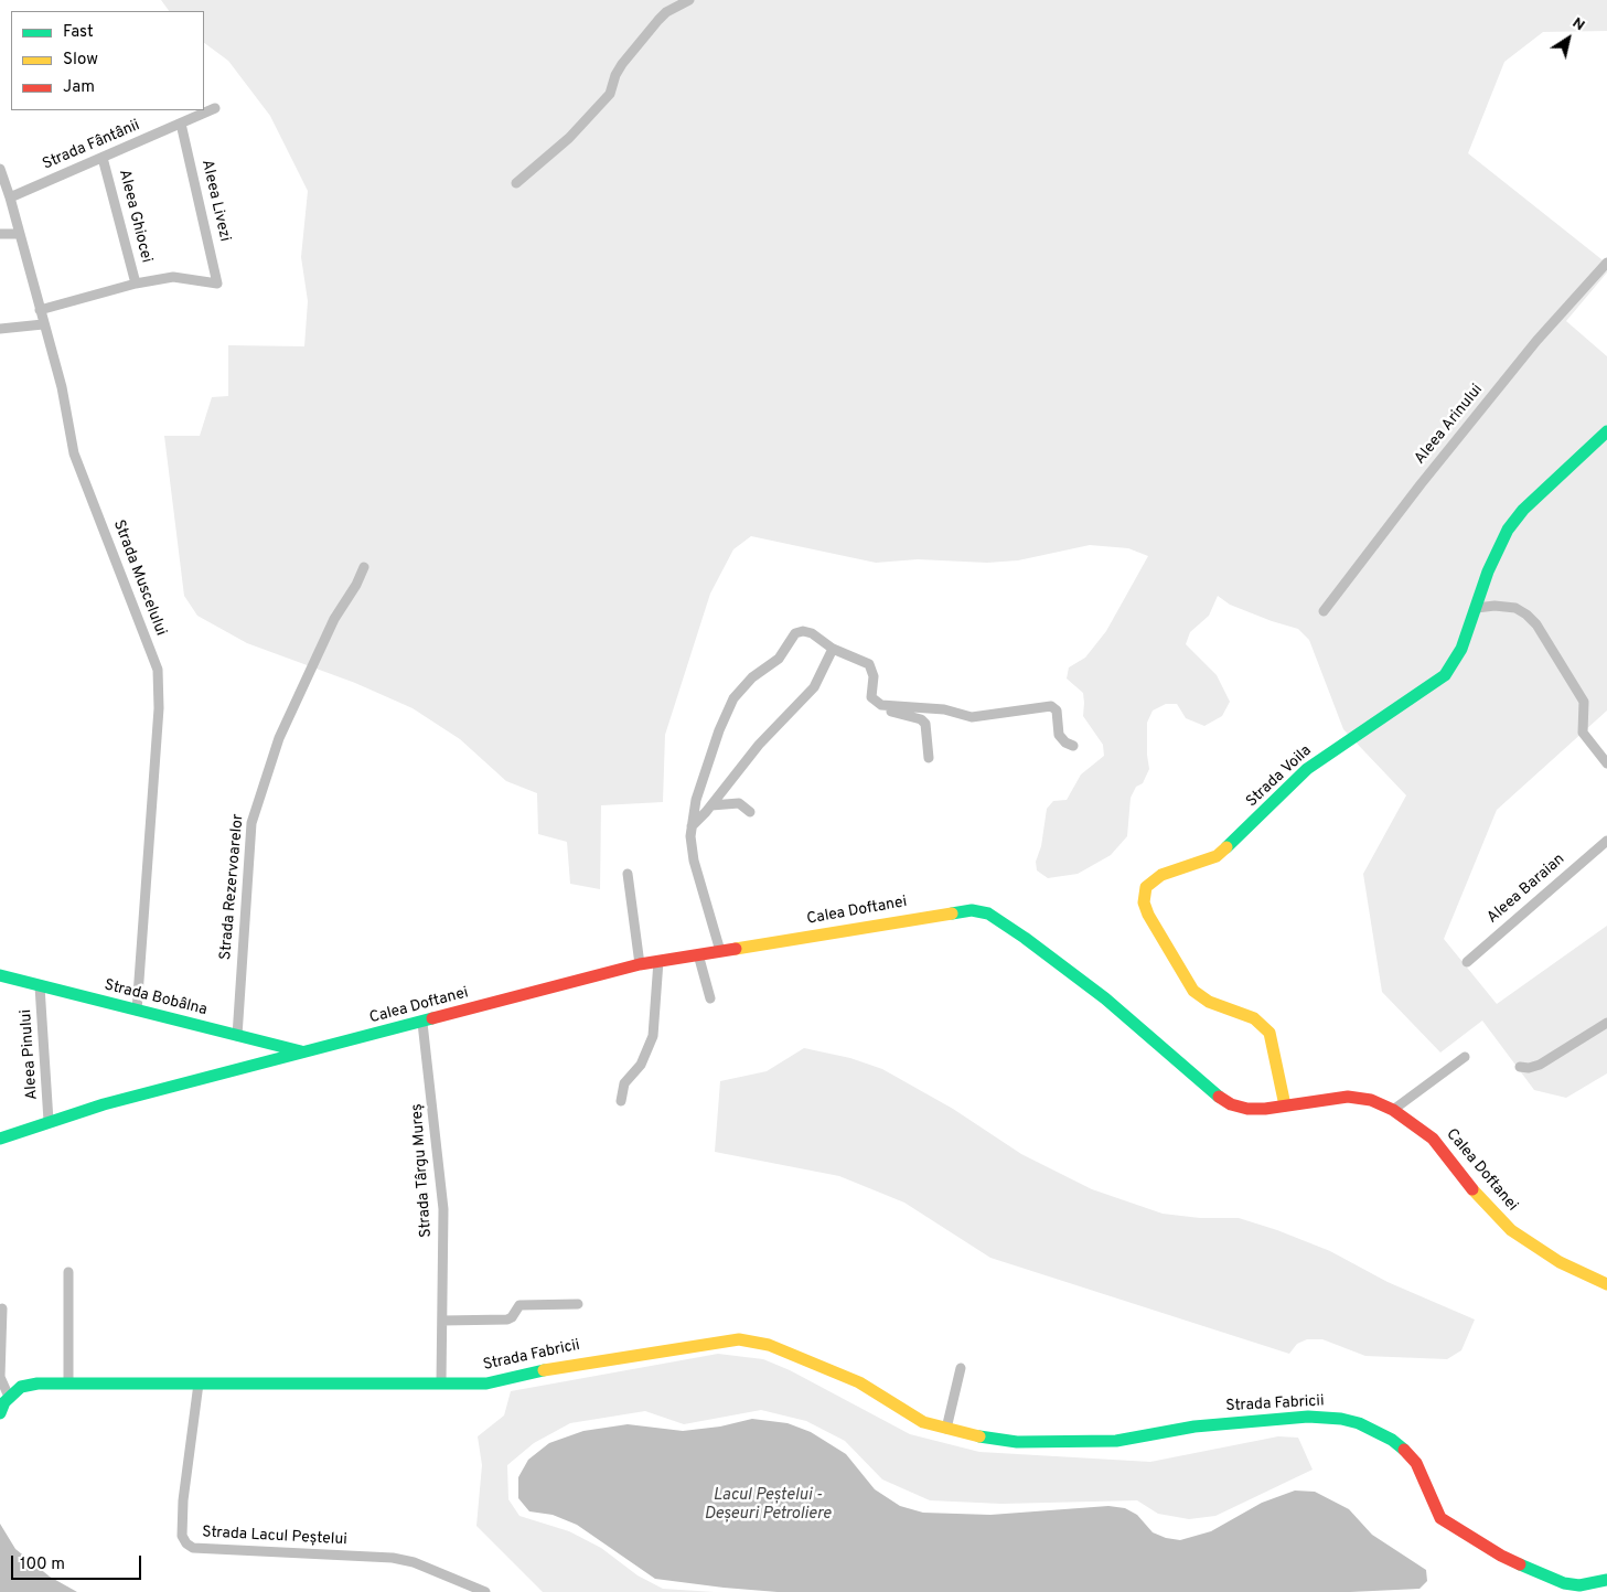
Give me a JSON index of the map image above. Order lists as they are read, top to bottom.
{
  "streets": {
    "main road": [
      "Strada Voila",
      "Calea Doftanei",
      "Strada Bobâlna",
      "Strada Fabricii"
    ],
    "street": [
      "Strada Fântânii",
      "Aleea Livezi",
      "Aleea Ghiocei",
      "Aleea Arinului",
      "Strada Muscelului",
      "Strada Rezervoarelor",
      "Aleea Baraian",
      "Aleea Pinului",
      "Strada Târgu Mureș",
      "Strada Lacul Peștelui"
    ]
  },
  "crossings": [
    ["Strada Fântânii", "Aleea Livezi"],
    ["Strada Fântânii", "Aleea Ghiocei"],
    ["Strada Fântânii", "Strada Muscelului"],
    ["Aleea Livezi", "Aleea Ghiocei"],
    ["Strada Muscelului", "Strada Bobâlna"],
    ["Strada Voila", "Calea Doftanei"],
    ["Strada Rezervoarelor", "Strada Bobâlna"],
    ["Calea Doftanei", "Strada Bobâlna"],
    ["Calea Doftanei", "Aleea Pinului"],
    ["Calea Doftanei", "Strada Târgu Mureș"],
    ["Strada Bobâlna", "Aleea Pinului"],
    ["Strada Târgu Mureș", "Strada Fabricii"],
    ["Strada Fabricii", "Strada Lacul Peștelui"]
  ],
  "water": ["Lacul Peștelui - Deșeuri Petroliere"],
  "legend": ["Fast", "Slow", "Jam"],
  "scale_bar": "100 m",
  "north": "top right"
}
